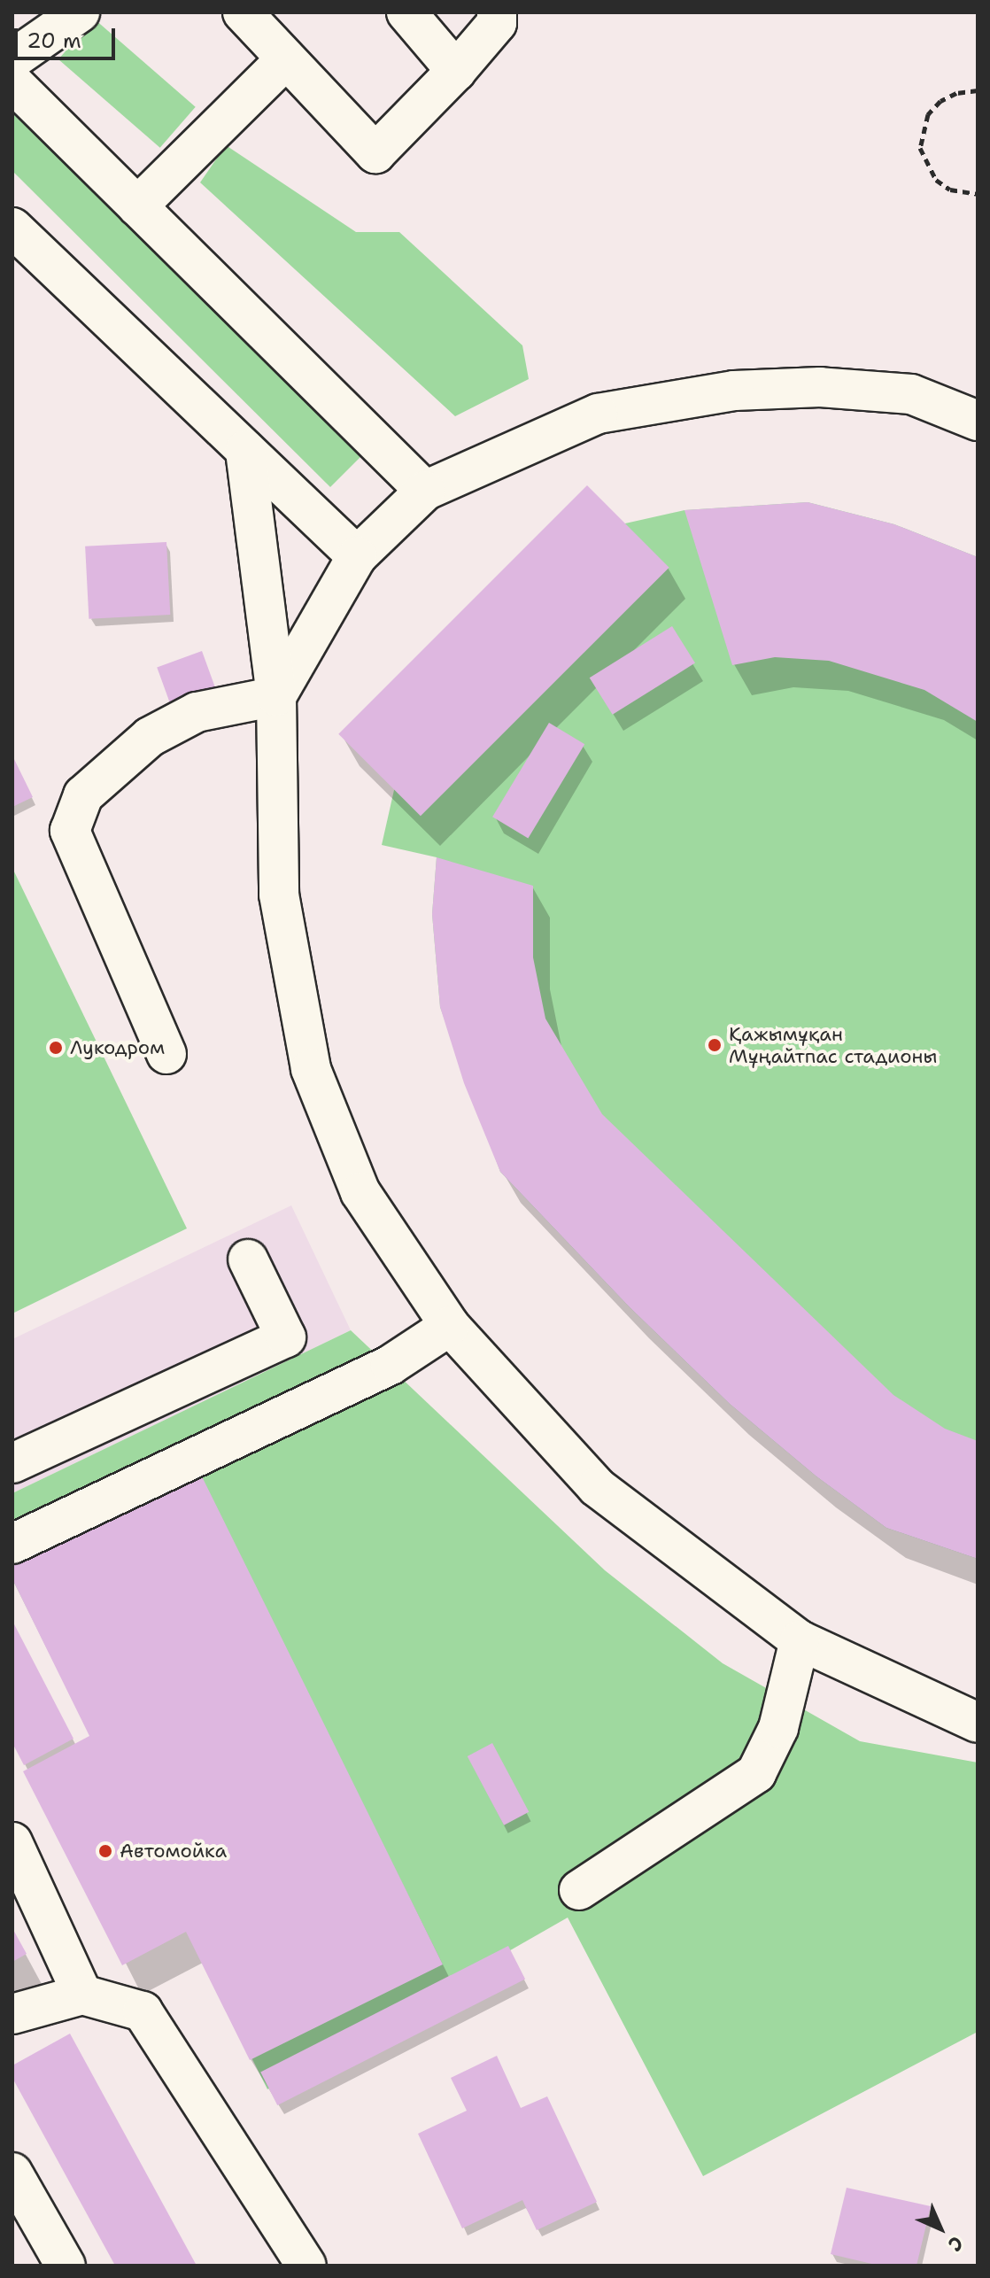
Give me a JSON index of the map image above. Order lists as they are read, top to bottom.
{
  "places": ["Қажымұқан Мұңайтпас стадионы", "Лукодром", "Автомойка"],
  "scale_bar": "20 m",
  "north": "bottom right"
}
